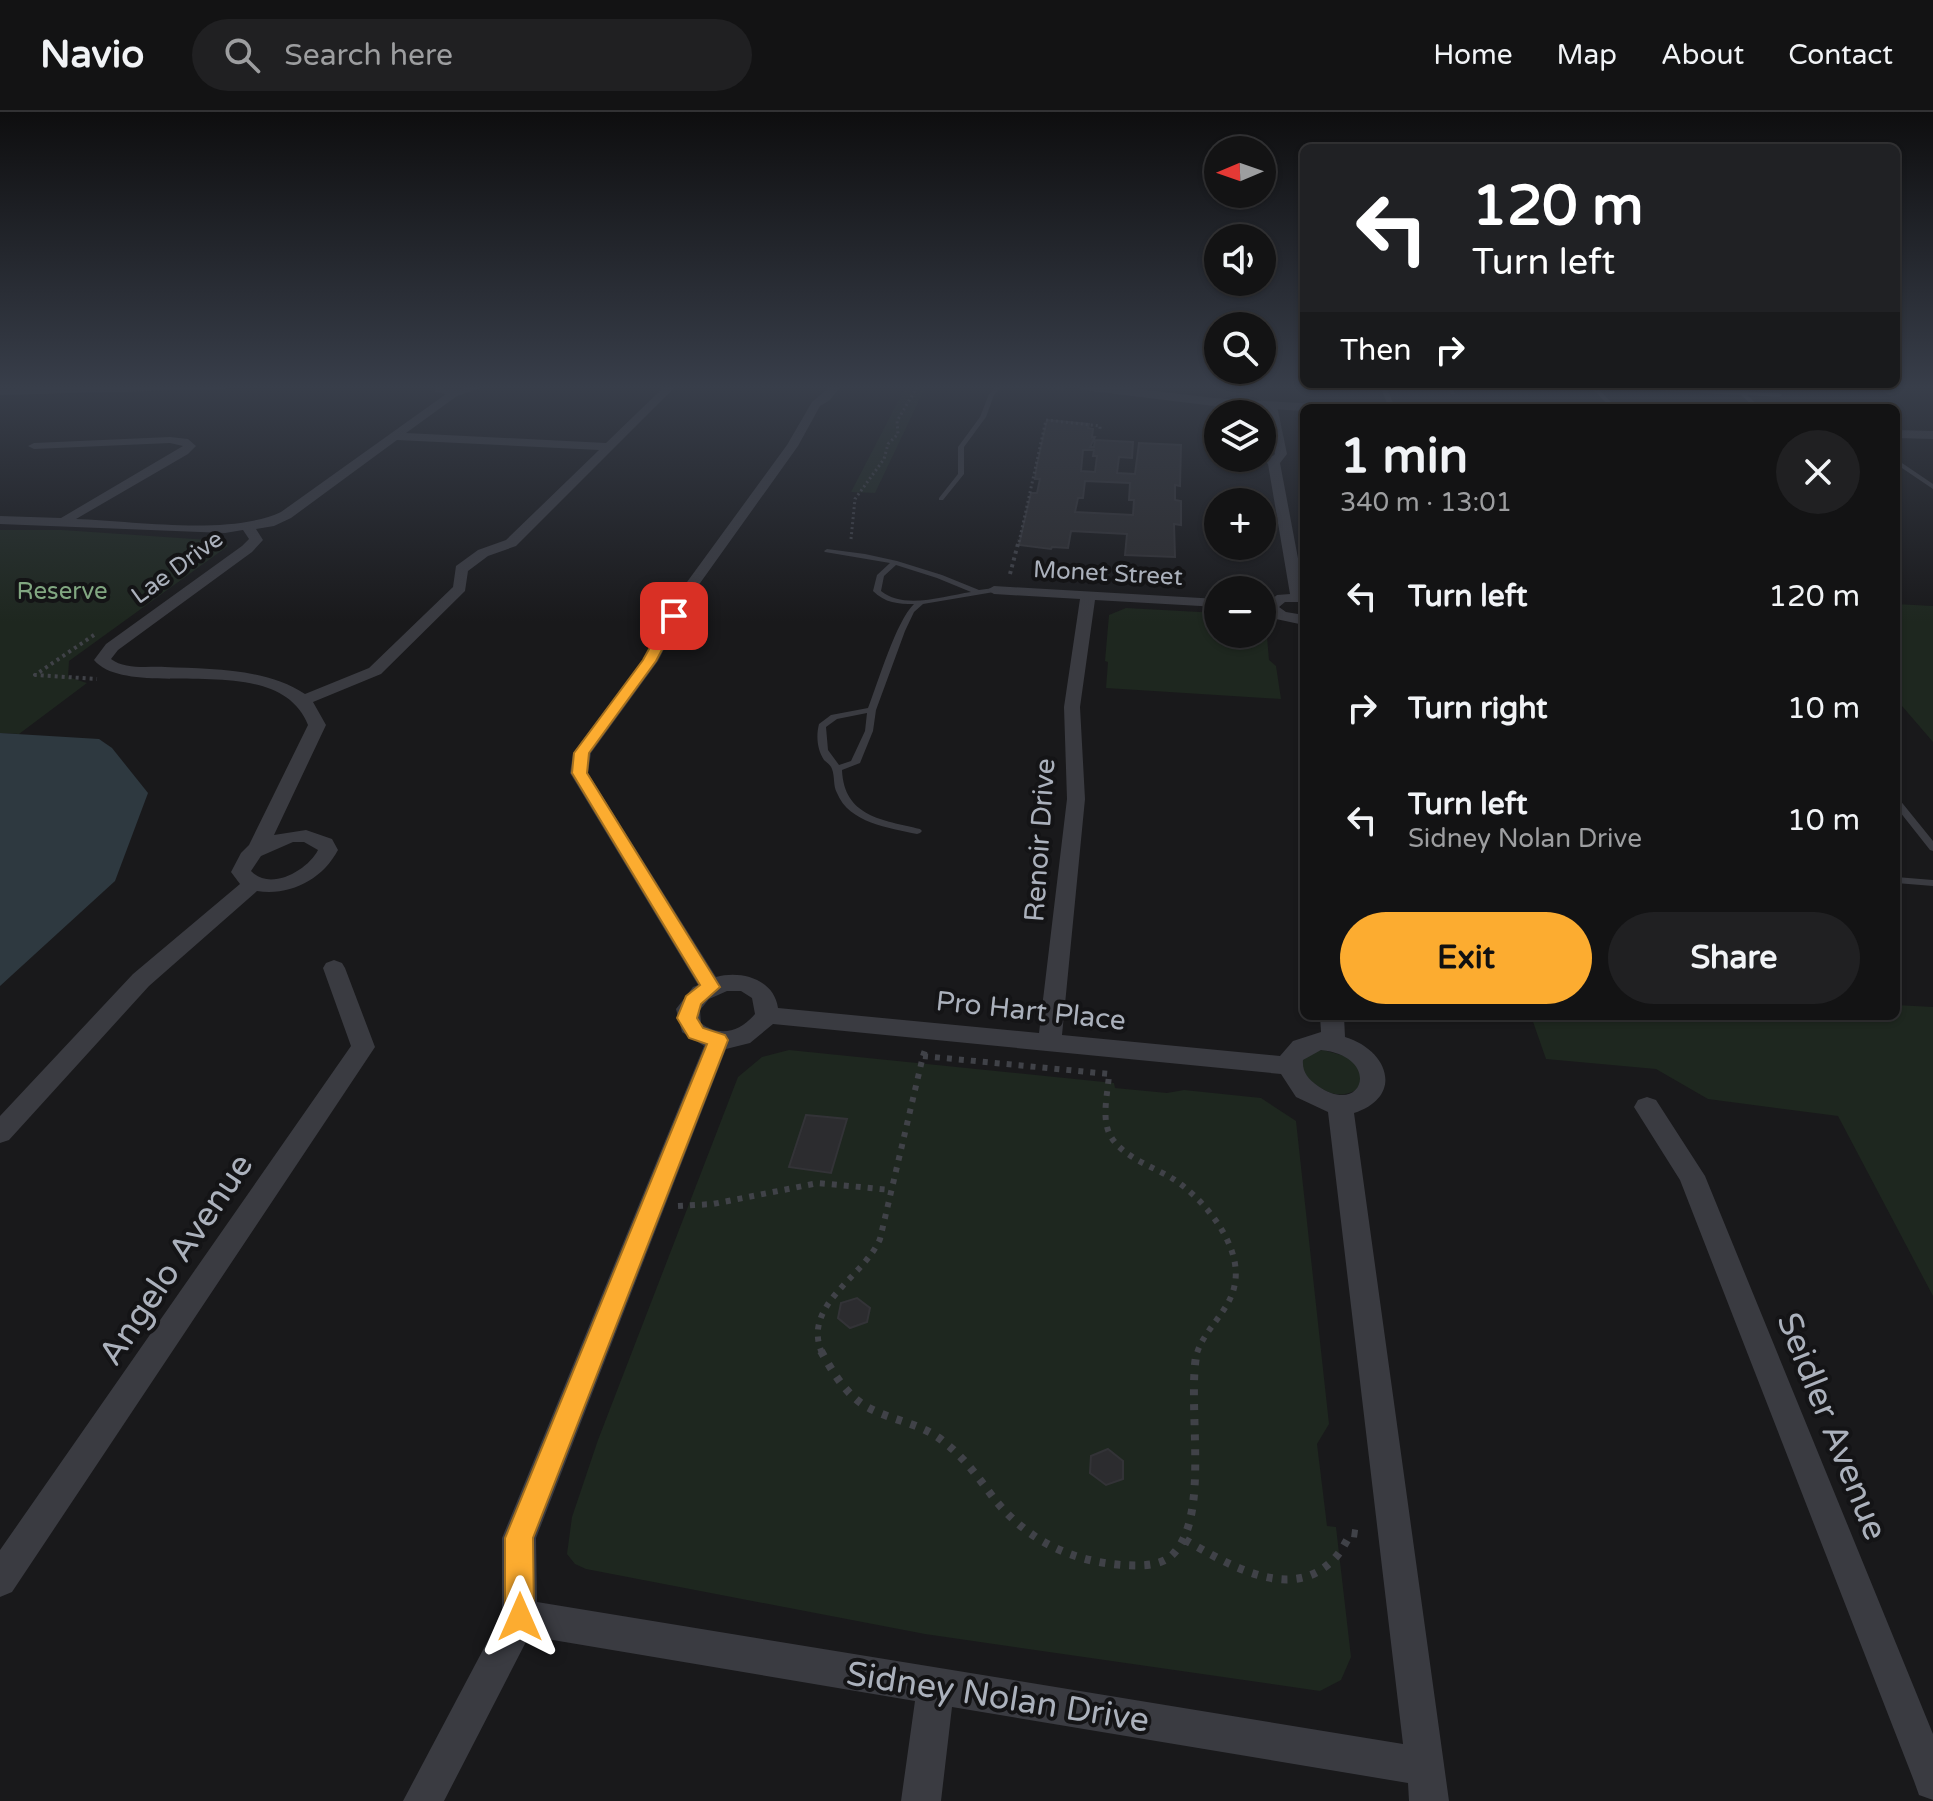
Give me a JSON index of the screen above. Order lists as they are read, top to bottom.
{
  "streets": {
    "street": [
      "Lae Drive",
      "Monet Street",
      "Renoir Drive",
      "Pro Hart Place",
      "Angelo Avenue",
      "Seidler Avenue",
      "Sidney Nolan Drive"
    ]
  },
  "crossings": [
    ["Monet Street", "Renoir Drive"],
    ["Renoir Drive", "Pro Hart Place"],
    ["Pro Hart Place", "Sidney Nolan Drive"]
  ],
  "parks": ["Reserve"],
  "north": "left",
  "page": {
    "header": "Navio",
    "search": "Search here",
    "nav": [
      "Home",
      "Map",
      "About",
      "Contact"
    ],
    "map_buttons": ["+", "−"],
    "turn": ["120 m", "Turn left"],
    "then": "Then",
    "heading": ["1 min", "340 m · 13:01"],
    "list": [
      {
        "name": "Turn left",
        "value": "120 m"
      },
      {
        "name": "Turn right",
        "value": "10 m"
      },
      {
        "name": "Turn left",
        "note": "Sidney Nolan Drive",
        "value": "10 m"
      }
    ],
    "buttons": ["Exit", "Share"]
  }
}
